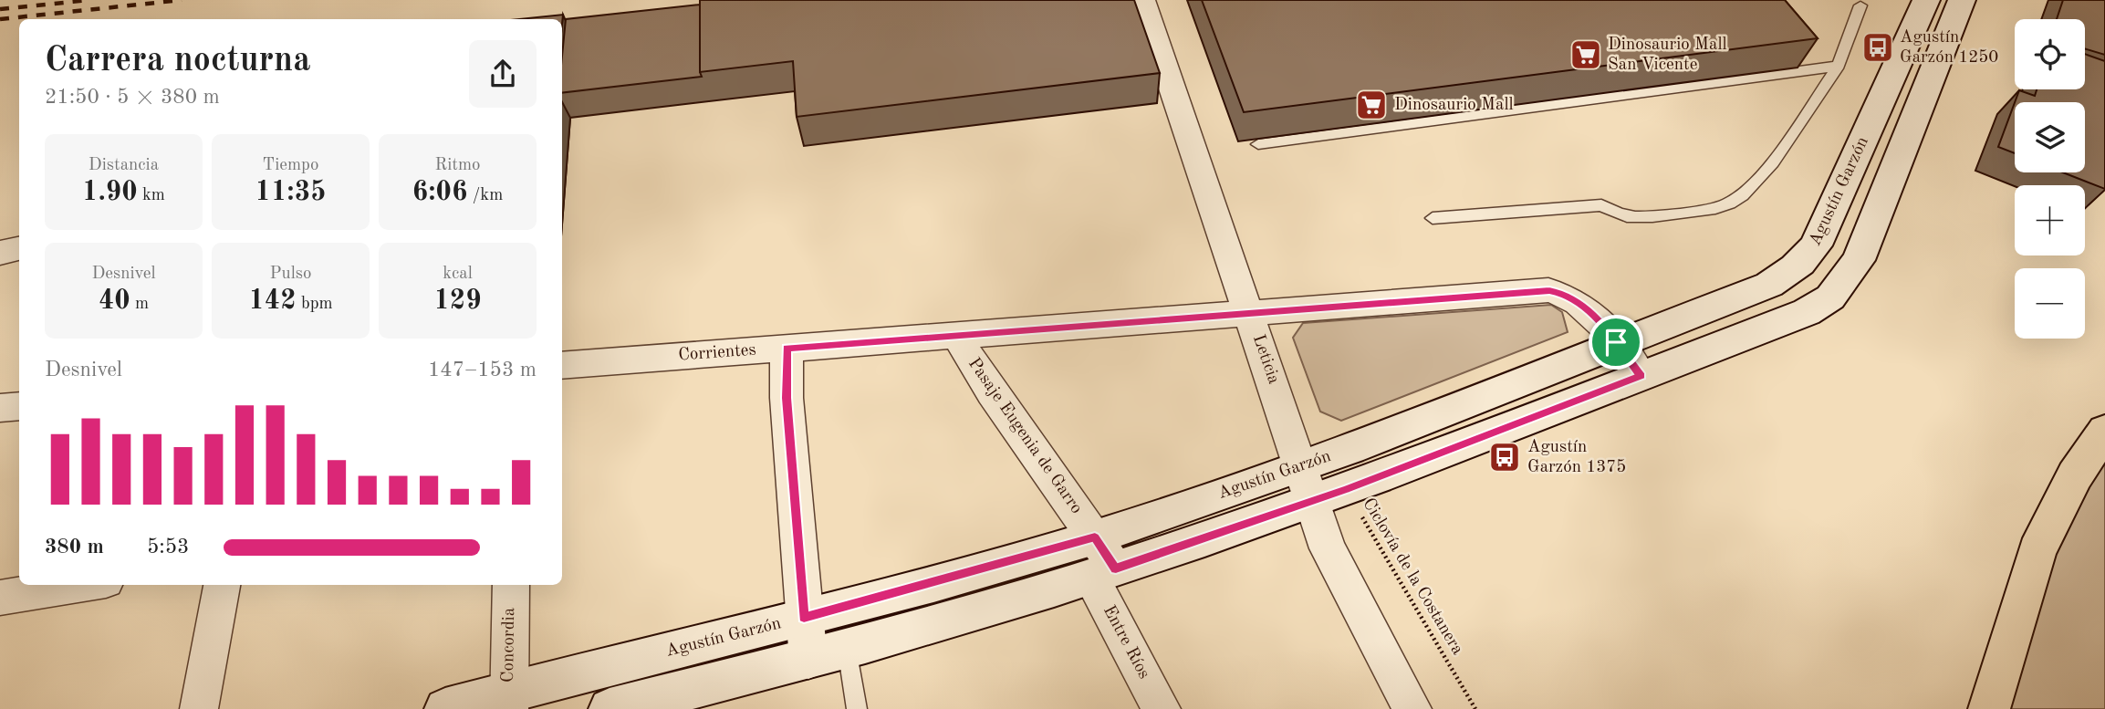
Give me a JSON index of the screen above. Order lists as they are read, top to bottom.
{
  "streets": {
    "main road": ["Agustín Garzón"],
    "street": [
      "Corrientes",
      "Leticia",
      "Pasaje Eugenia de Garro",
      "Entre Ríos",
      "Concordia"
    ],
    "path": ["Ciclovía de la Costanera"]
  },
  "crossings": [
    ["Agustín Garzón", "Corrientes"],
    ["Agustín Garzón", "Leticia"],
    ["Agustín Garzón", "Pasaje Eugenia de Garro"],
    ["Agustín Garzón", "Ciclovía de la Costanera"],
    ["Agustín Garzón", "Entre Ríos"],
    ["Agustín Garzón", "Concordia"],
    ["Corrientes", "Leticia"],
    ["Corrientes", "Pasaje Eugenia de Garro"],
    ["Leticia", "Ciclovía de la Costanera"],
    ["Pasaje Eugenia de Garro", "Entre Ríos"]
  ],
  "places": {
    "bus stop": ["Agustín Garzón 1250", "Agustín Garzón 1375"],
    "supermarket": ["Dinosaurio Mall San Vicente", "Dinosaurio Mall"]
  },
  "page": {
    "map_buttons": ["+", "−"],
    "heading": ["Carrera nocturna", "21:50 · 5 × 380 m"],
    "stats": [
      ["Distancia", "1.90 km"],
      ["Tiempo", "11:35"],
      ["Ritmo", "6:06 /km"],
      ["Desnivel", "40 m"],
      ["Pulso", "142 bpm"],
      ["kcal", "129"]
    ],
    "chart": ["Desnivel", "147–153 m"],
    "list": [
      {
        "name": "380 m",
        "note": "5:53"
      }
    ]
  }
}
